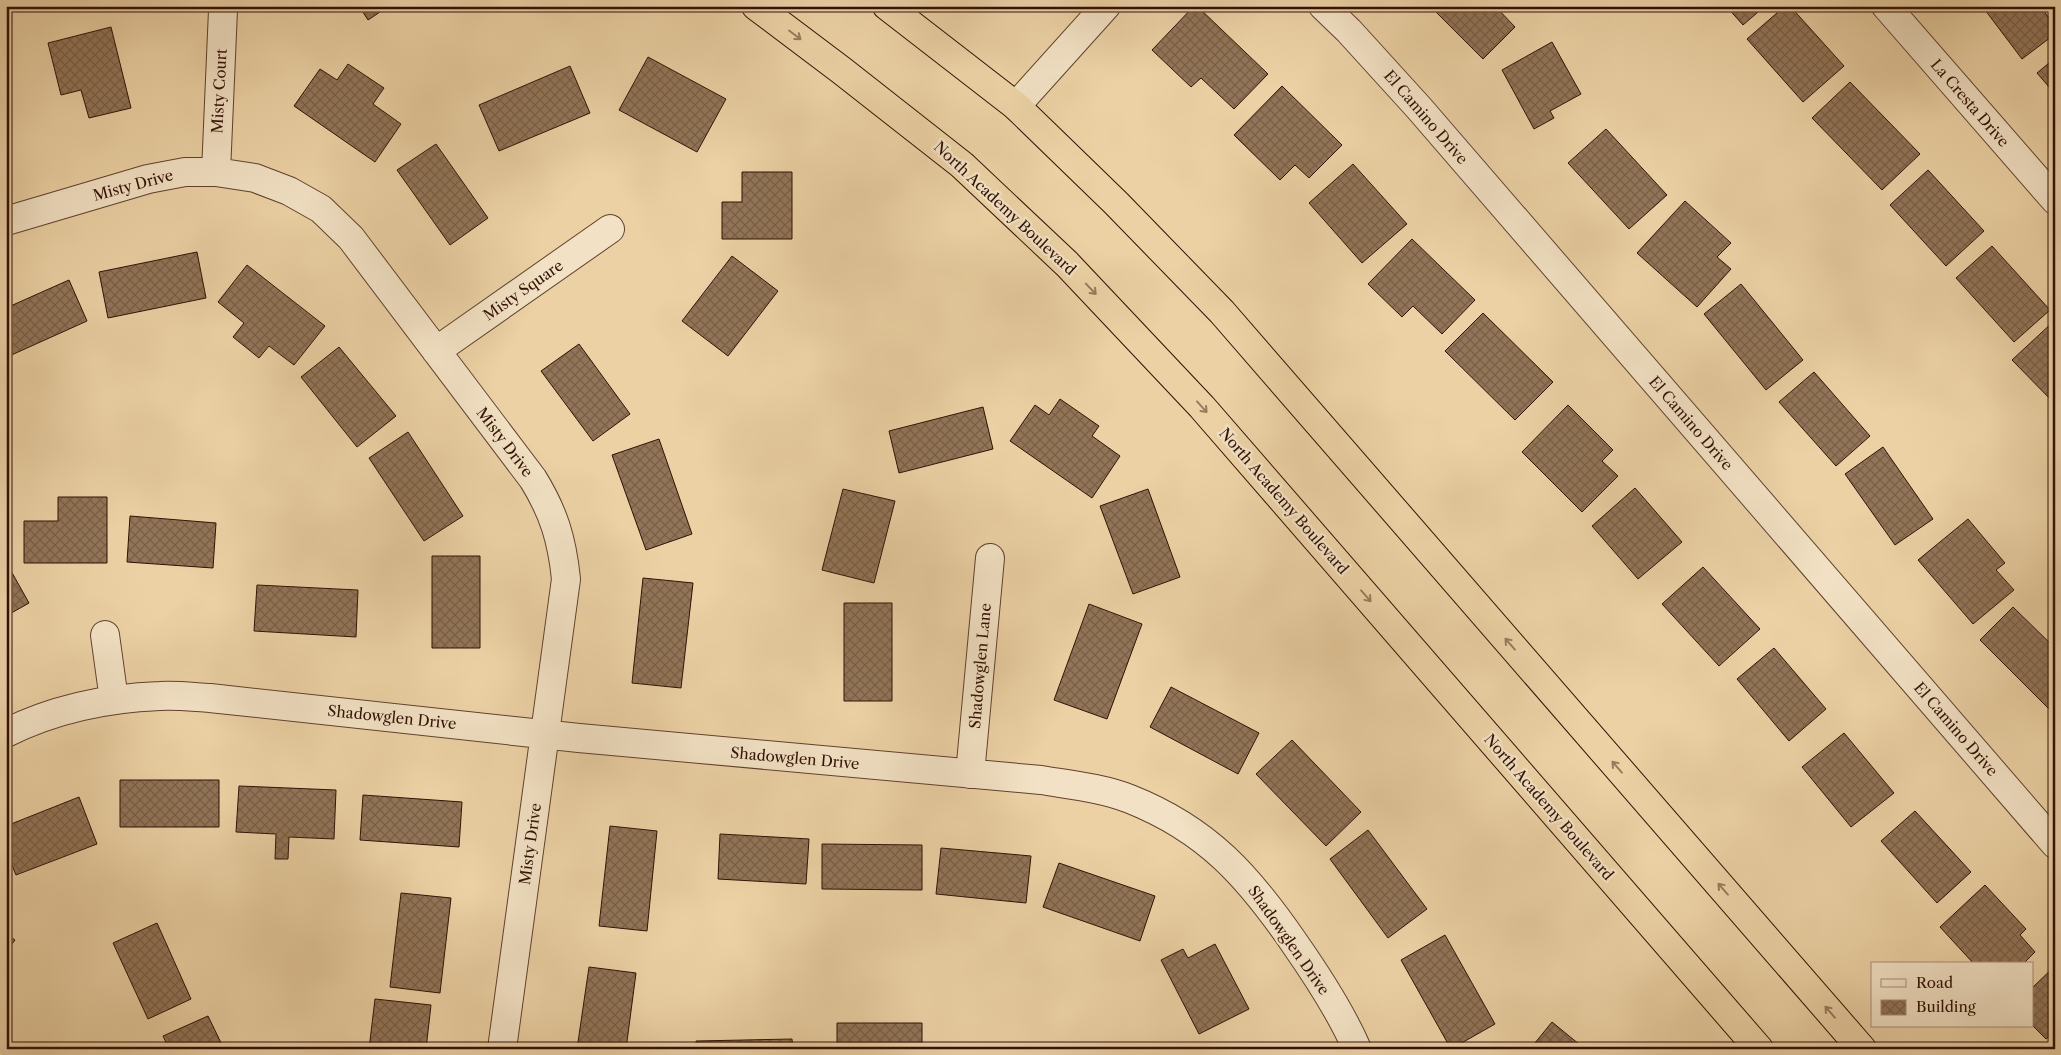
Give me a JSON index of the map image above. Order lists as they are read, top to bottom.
{
  "streets": {
    "highway": ["North Academy Boulevard"],
    "street": [
      "Misty Court",
      "La Cresta Drive",
      "El Camino Drive",
      "Misty Drive",
      "Misty Square",
      "Shadowglen Lane",
      "Shadowglen Drive"
    ]
  },
  "crossings": [
    ["Misty Court", "Misty Drive"],
    ["Misty Drive", "Misty Square"],
    ["Misty Drive", "Shadowglen Drive"],
    ["Shadowglen Lane", "Shadowglen Drive"]
  ],
  "legend": ["Road", "Building"]
}
